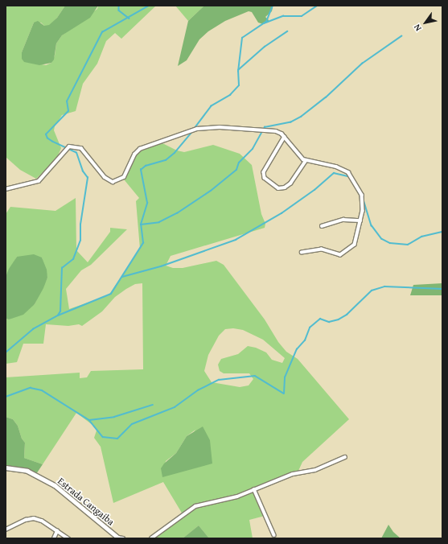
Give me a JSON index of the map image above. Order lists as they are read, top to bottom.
{
  "streets": {
    "street": ["Estrada Cangaiba"]
  },
  "north": "bottom left"
}
